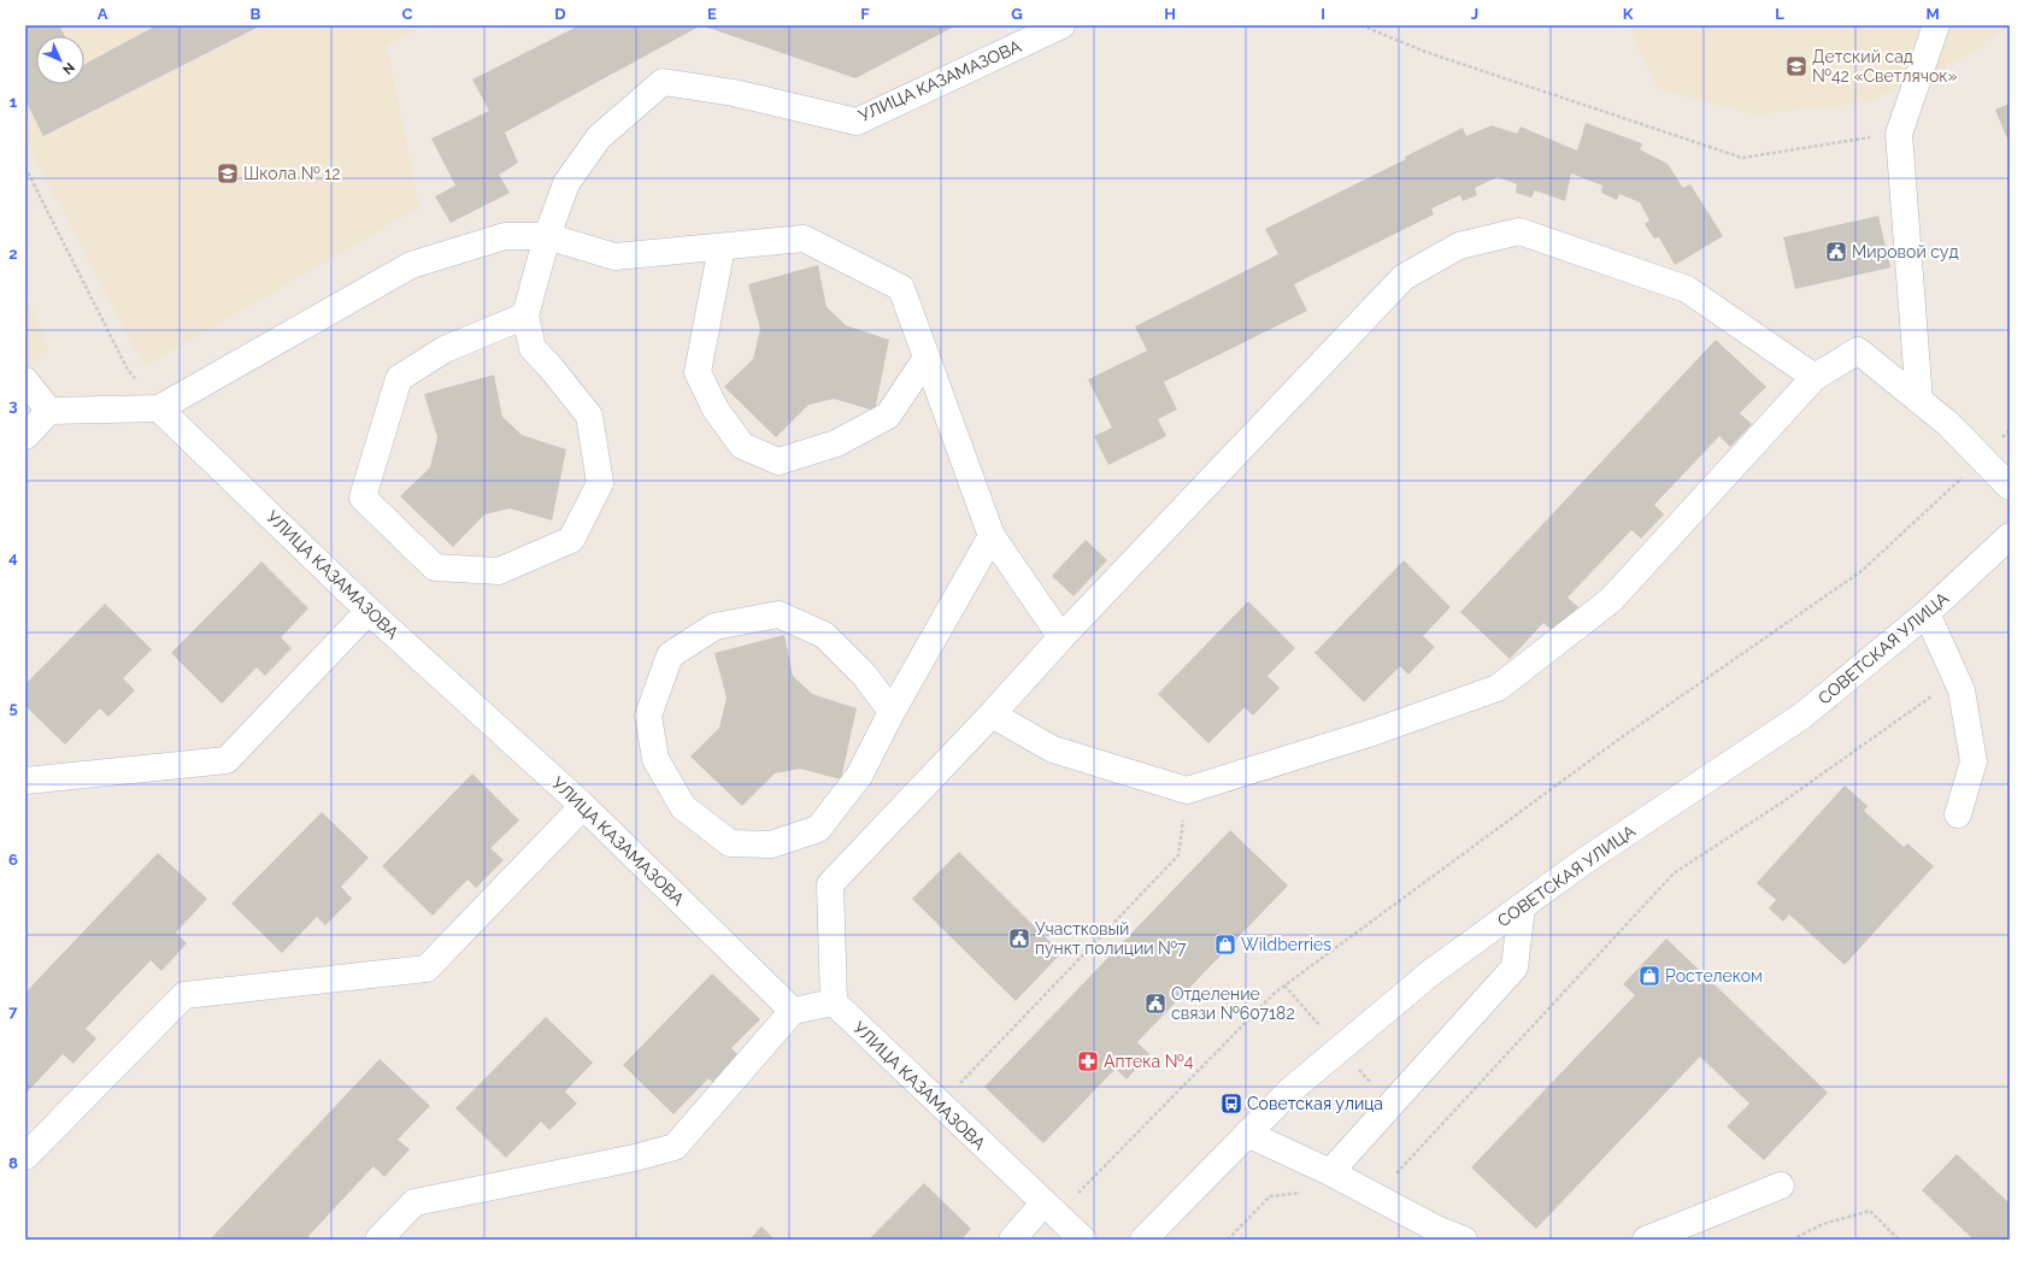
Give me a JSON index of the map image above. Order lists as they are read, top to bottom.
{
  "streets": {
    "street": ["УЛИЦА КАЗАМАЗОВА", "СОВЕТСКАЯ УЛИЦА"]
  },
  "places": {
    "school or university": ["Детский сад №42 «Светлячок»", "Школа № 12"],
    "public building": ["Мировой суд", "Участковый пункт полиции №7", "Отделение связи №607182"],
    "shop": ["Wildberries", "Ростелеком"],
    "pharmacy": ["Аптека №4"],
    "bus stop": ["Советская улица"]
  },
  "north": "bottom right",
  "grid": {
    "columns": [
      "A",
      "B",
      "C",
      "D",
      "E",
      "F",
      "G",
      "H",
      "I",
      "J",
      "K",
      "L",
      "M"
    ],
    "rows": [
      "1",
      "2",
      "3",
      "4",
      "5",
      "6",
      "7",
      "8"
    ]
  }
}
